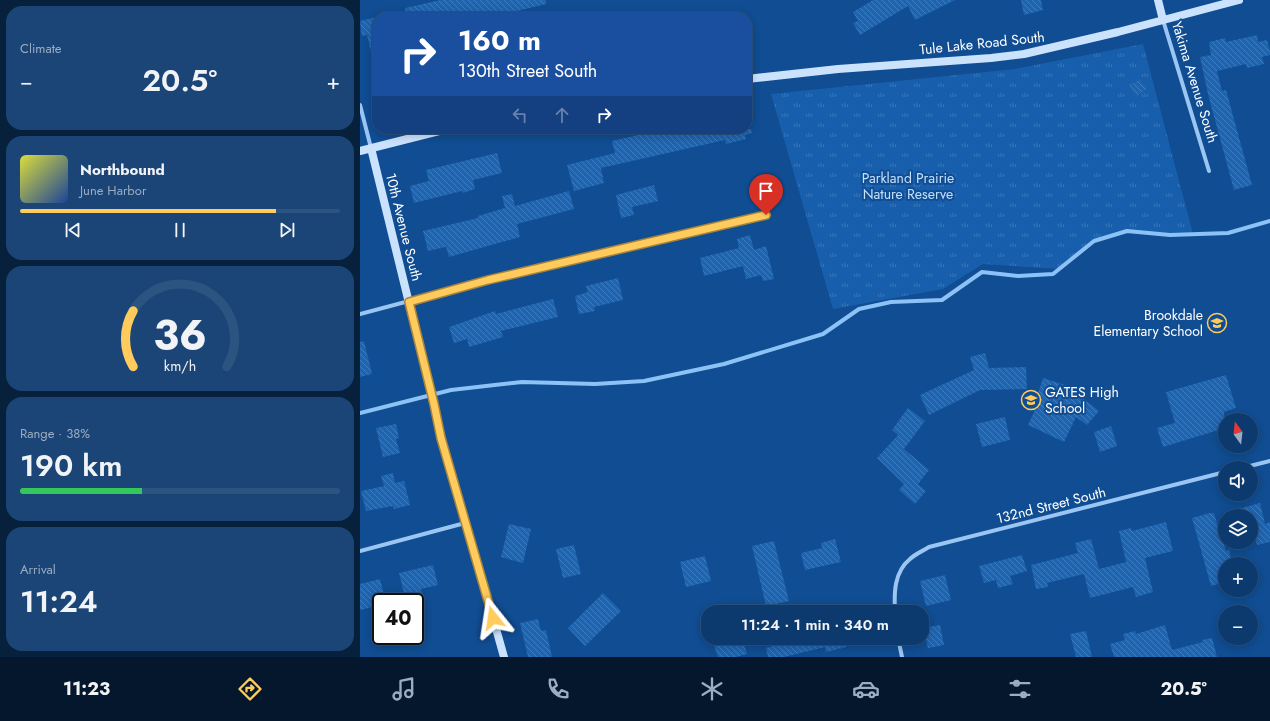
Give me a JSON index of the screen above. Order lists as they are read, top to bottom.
{
  "streets": {
    "street": [
      "Tule Lake Road South",
      "Yakima Avenue South",
      "10th Avenue South",
      "132nd Street South"
    ]
  },
  "crossings": [
    ["Tule Lake Road South", "Yakima Avenue South"]
  ],
  "parks": ["Parkland Prairie Nature Reserve"],
  "places": {
    "school or university": ["Brookdale Elementary School", "GATES High School"]
  },
  "north": "top",
  "page": {
    "tile": [
      "Climate",
      ["Range · 38%", "190 km"],
      ["Arrival", "11:24"]
    ],
    "turn": ["160 m", "130th Street South"],
    "heat": ["−", "20.5°", "+"],
    "song": ["Northbound", "June Harbor"],
    "map_buttons": ["+", "−"],
    "limit": "40",
    "trip": "11:24 · 1 min · 340 m",
    "tabs": ["11:23", "20.5°"],
    "gauge": ["36", "km/h"]
  }
}
